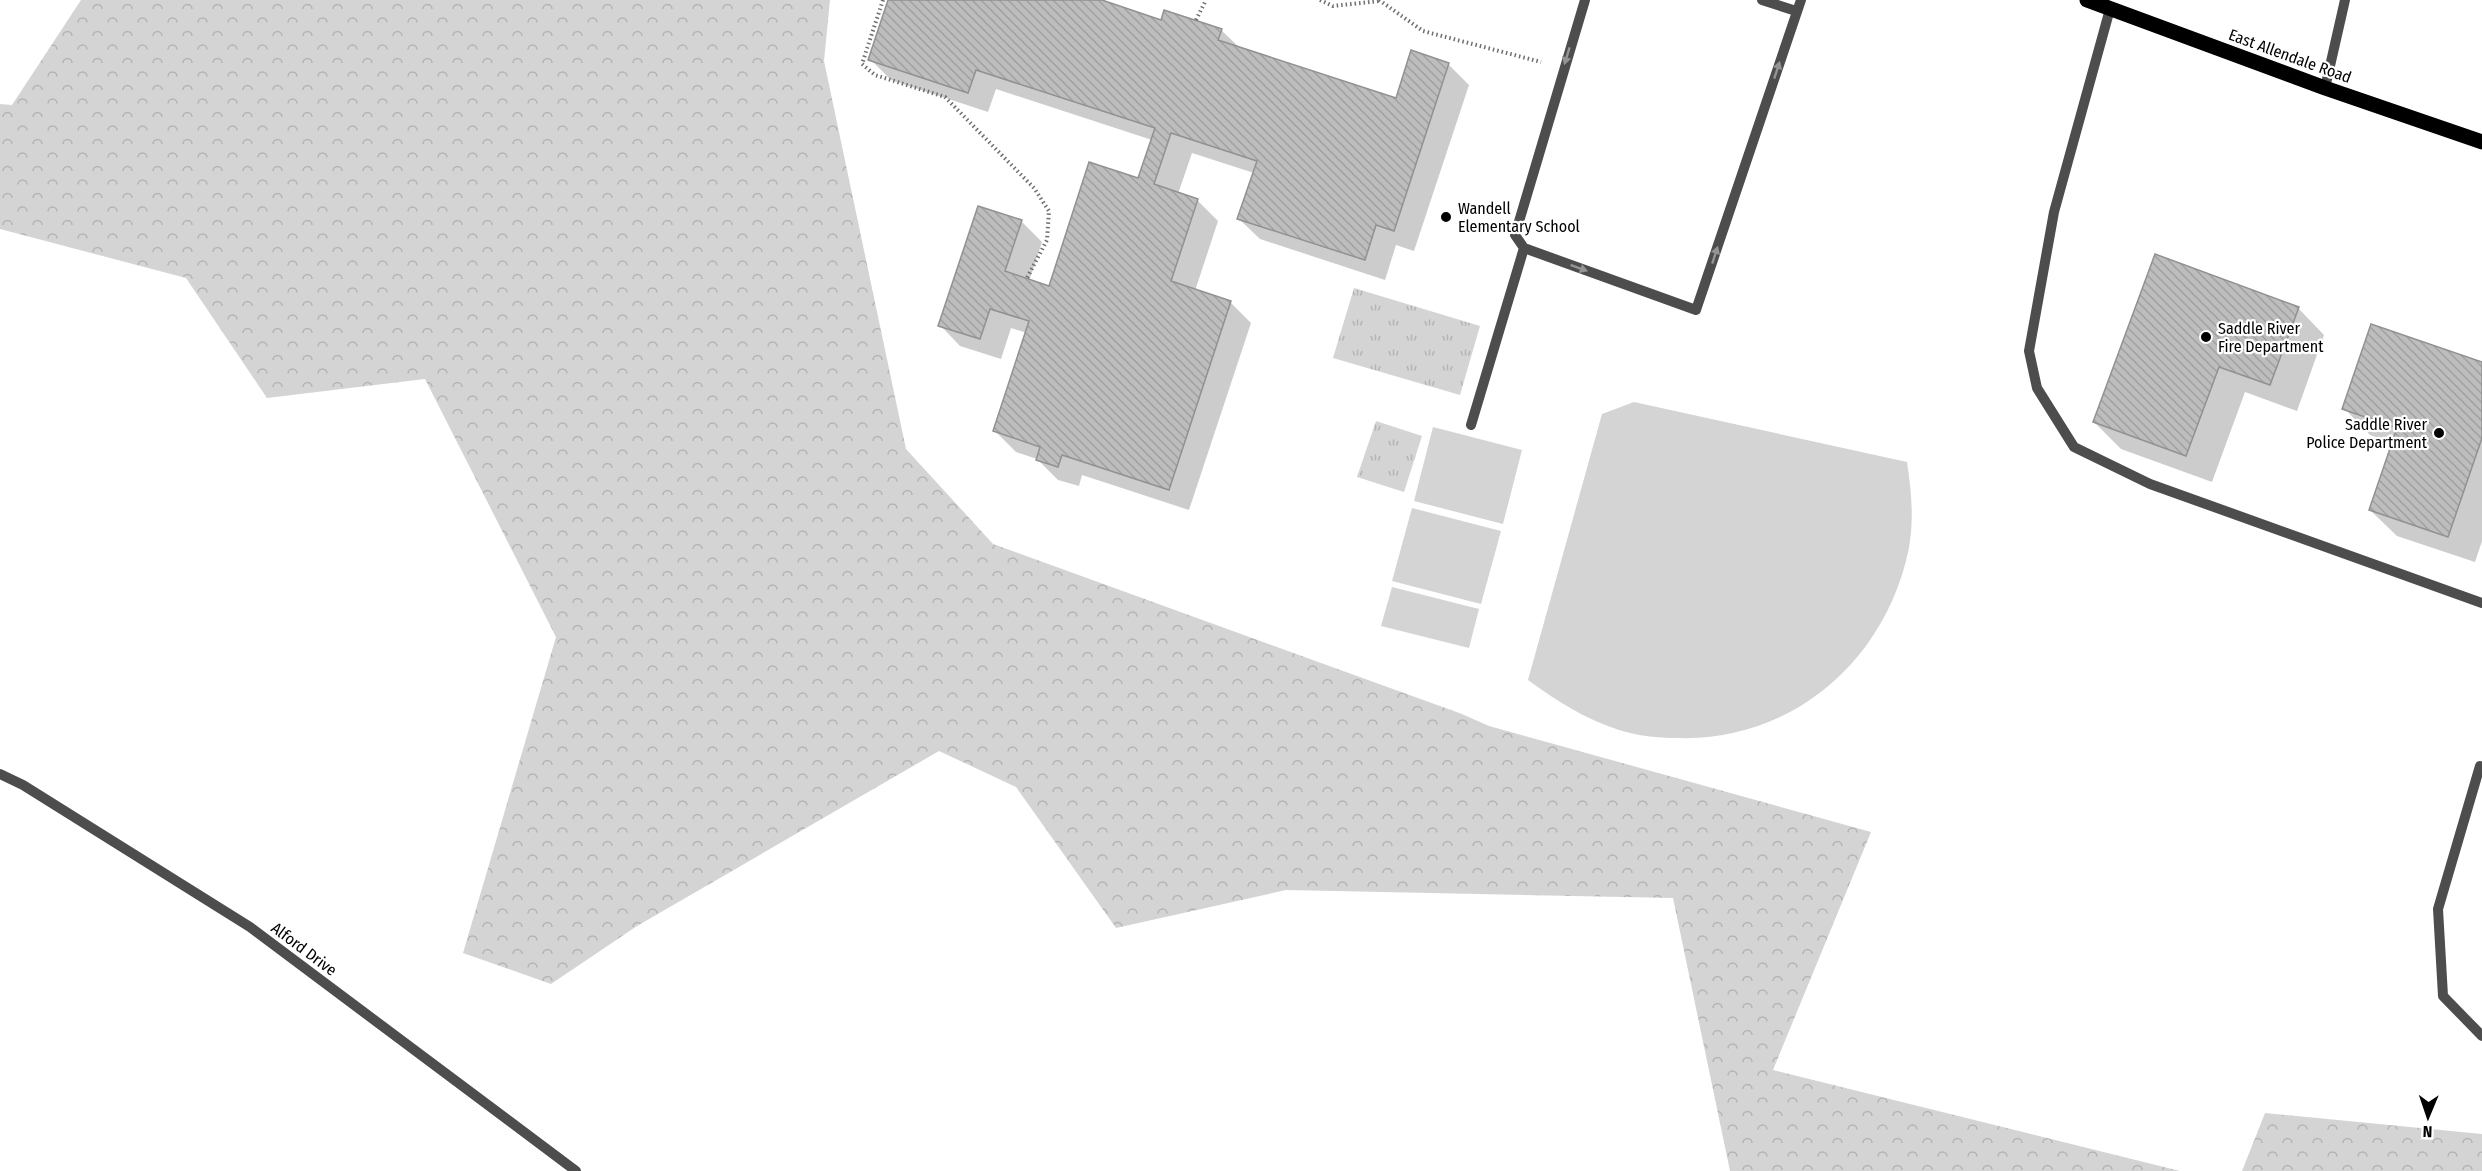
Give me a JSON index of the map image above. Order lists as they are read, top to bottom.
{
  "streets": {
    "main road": ["East Allendale Road"],
    "street": ["Alford Drive"]
  },
  "places": ["Wandell Elementary School", "Saddle River Fire Department", "Saddle River Police Department"],
  "north": "bottom"
}
